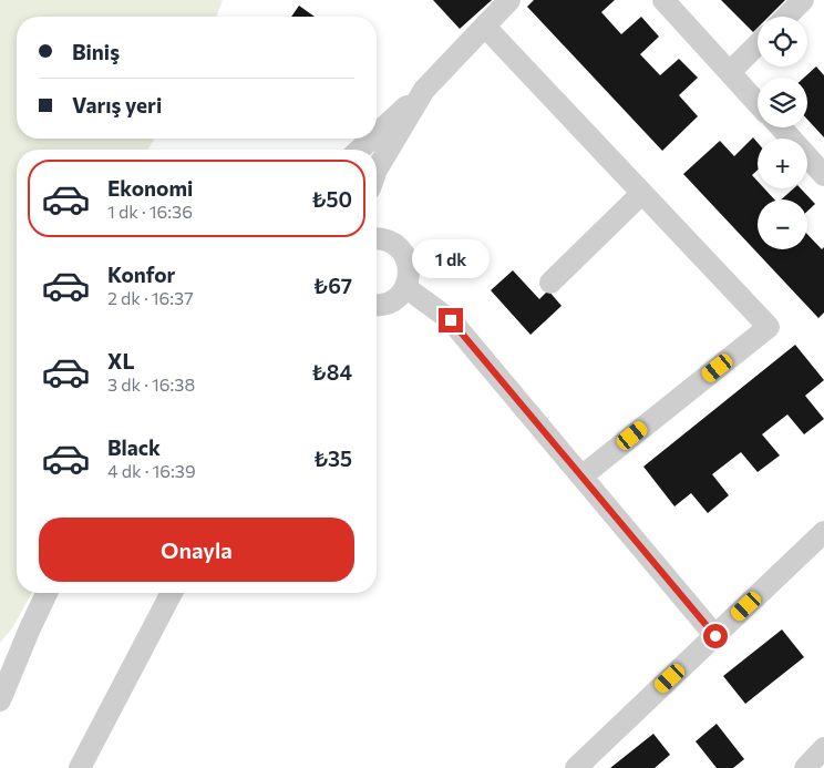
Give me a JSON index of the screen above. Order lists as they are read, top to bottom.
{
  "page": {
    "map_buttons": ["+", "−"],
    "banner": ["Biniş", "Varış yeri"],
    "list": [
      {
        "name": "Ekonomi",
        "note": "1 dk · 16:36",
        "value": "₺50"
      },
      {
        "name": "Konfor",
        "note": "2 dk · 16:37",
        "value": "₺67"
      },
      {
        "name": "XL",
        "note": "3 dk · 16:38",
        "value": "₺84"
      },
      {
        "name": "Black",
        "note": "4 dk · 16:39",
        "value": "₺35"
      }
    ],
    "bubble": "1 dk",
    "buttons": "Onayla"
  }
}
